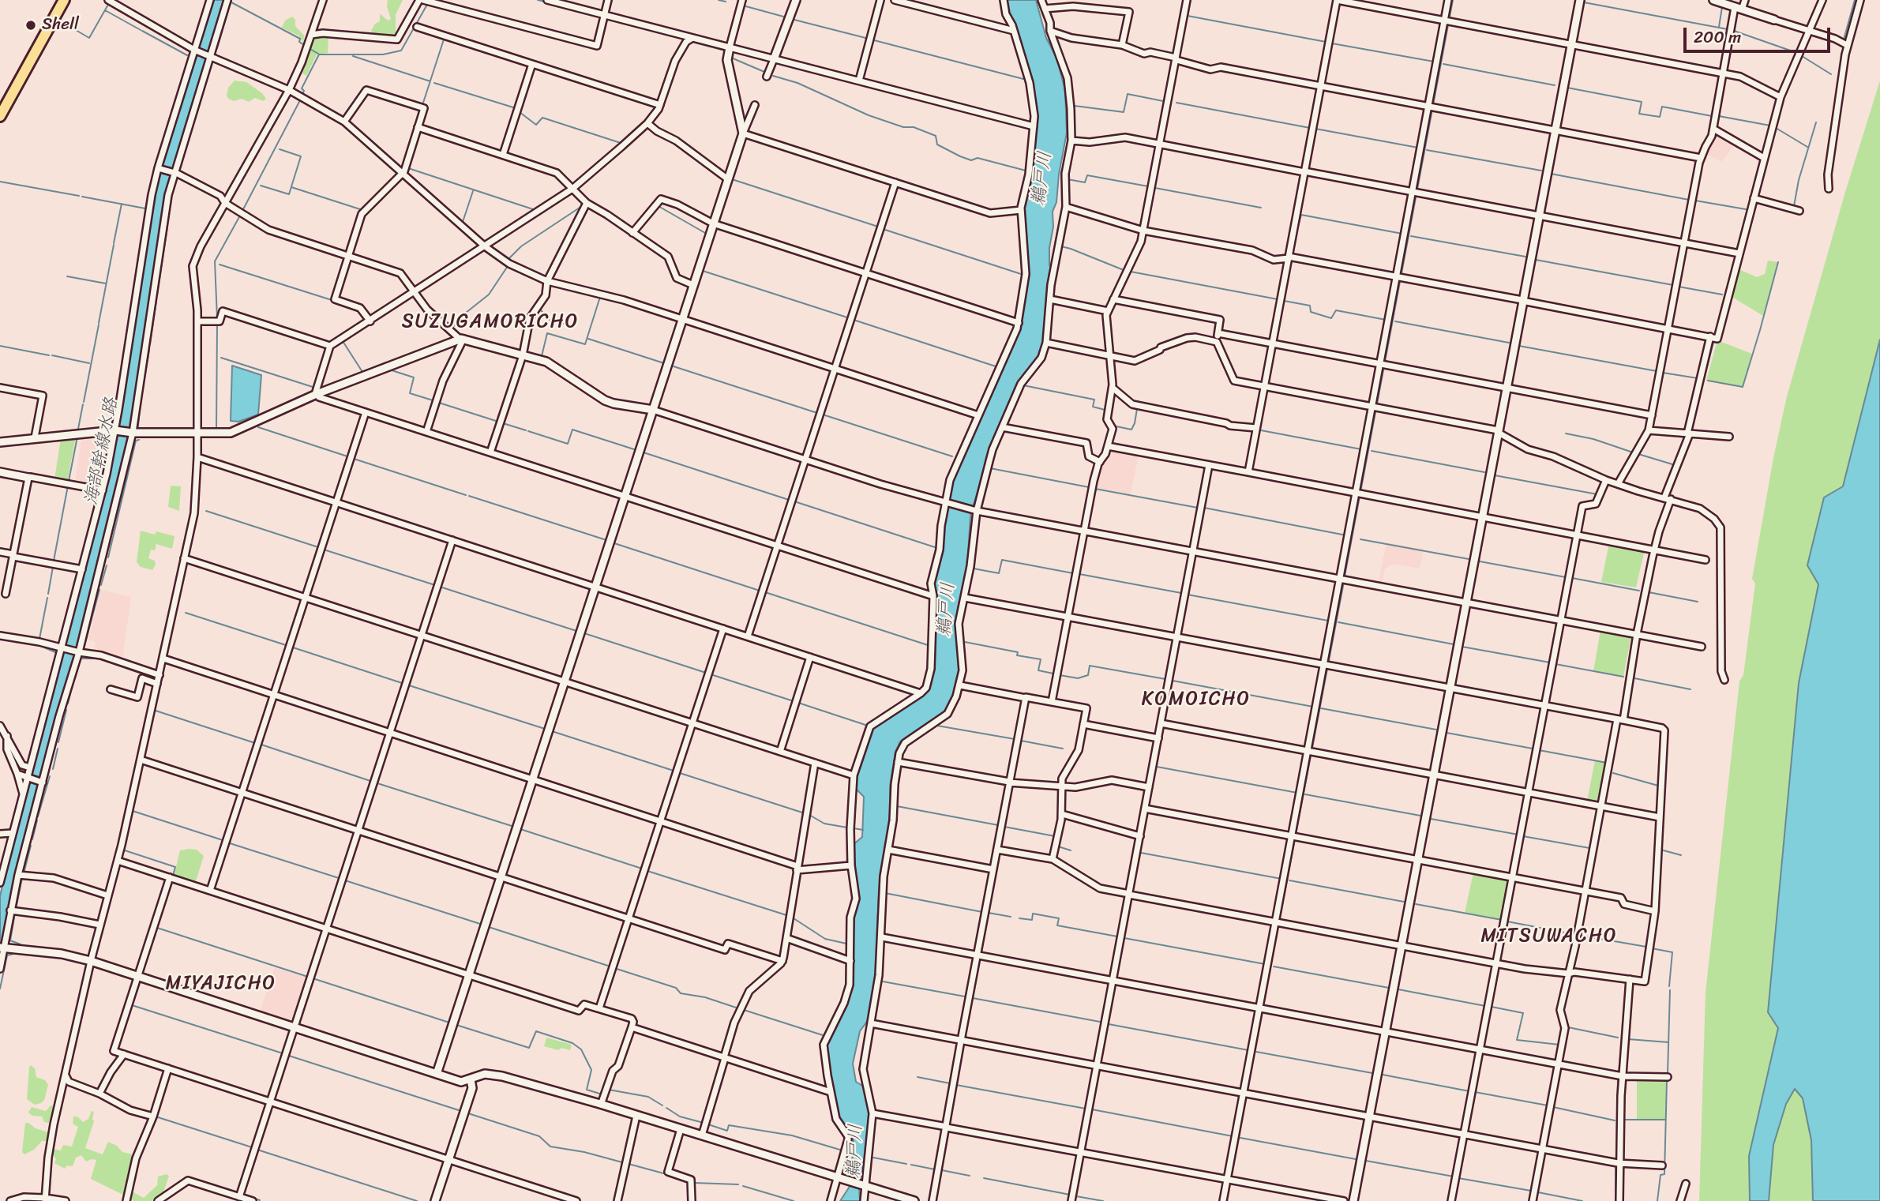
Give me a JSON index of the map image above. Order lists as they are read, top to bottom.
{
  "districts": [
    "SUZUGAMORICHO",
    "KOMOICHO",
    "MITSUWACHO",
    "MIYAJICHO"
  ],
  "water": ["鵜戸川", "海部幹線水路"],
  "places": ["Shell"],
  "scale_bar": "200 m"
}
